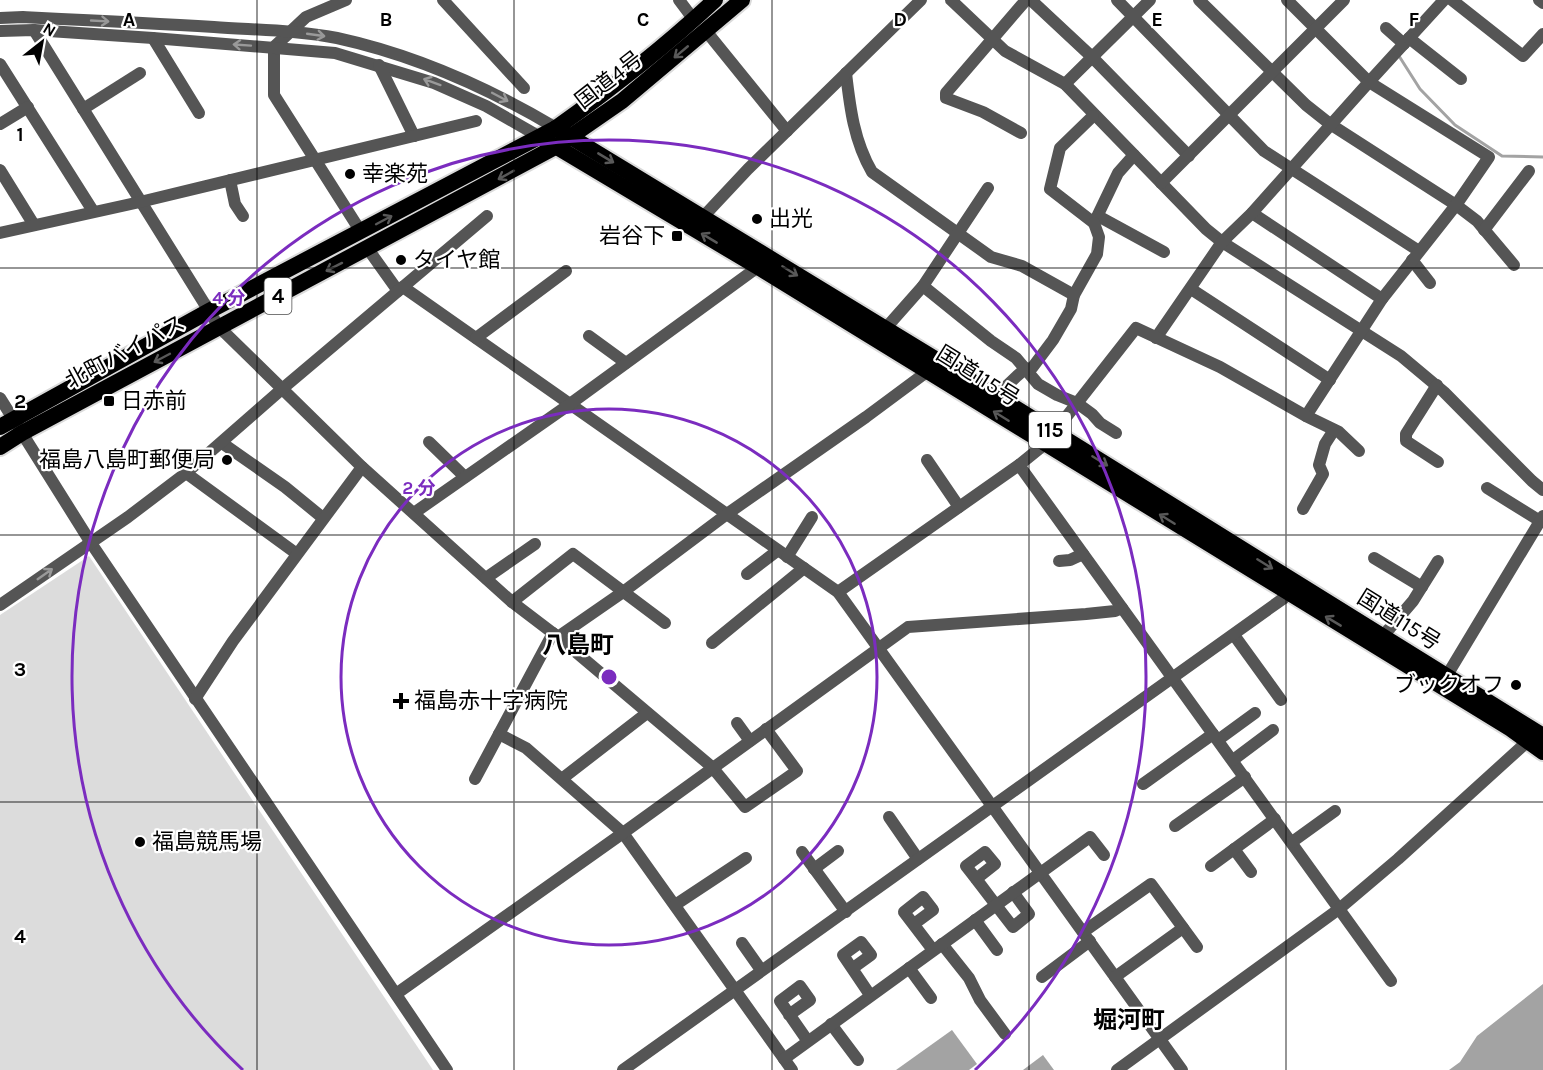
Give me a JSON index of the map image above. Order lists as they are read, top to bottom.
{
  "streets": {
    "highway": [
      "国道4号",
      "4",
      "北町バイパス",
      "国道115号",
      "115"
    ]
  },
  "crossings": [
    ["国道4号", "北町バイパス"],
    ["国道4号", "国道115号"],
    ["北町バイパス", "国道115号"]
  ],
  "districts": ["八島町", "堀河町"],
  "places": {
    "other": [
      "幸楽苑",
      "出光",
      "タイヤ館",
      "福島八島町郵便局",
      "ブックオフ",
      "福島競馬場"
    ],
    "transit": ["岩谷下", "日赤前"],
    "health": ["福島赤十字病院"]
  },
  "north": "top right",
  "grid": {
    "columns": [
      "A",
      "B",
      "C",
      "D",
      "E",
      "F"
    ],
    "rows": [
      "1",
      "2",
      "3",
      "4"
    ]
  },
  "rings": ["4 分", "2 分"]
}
